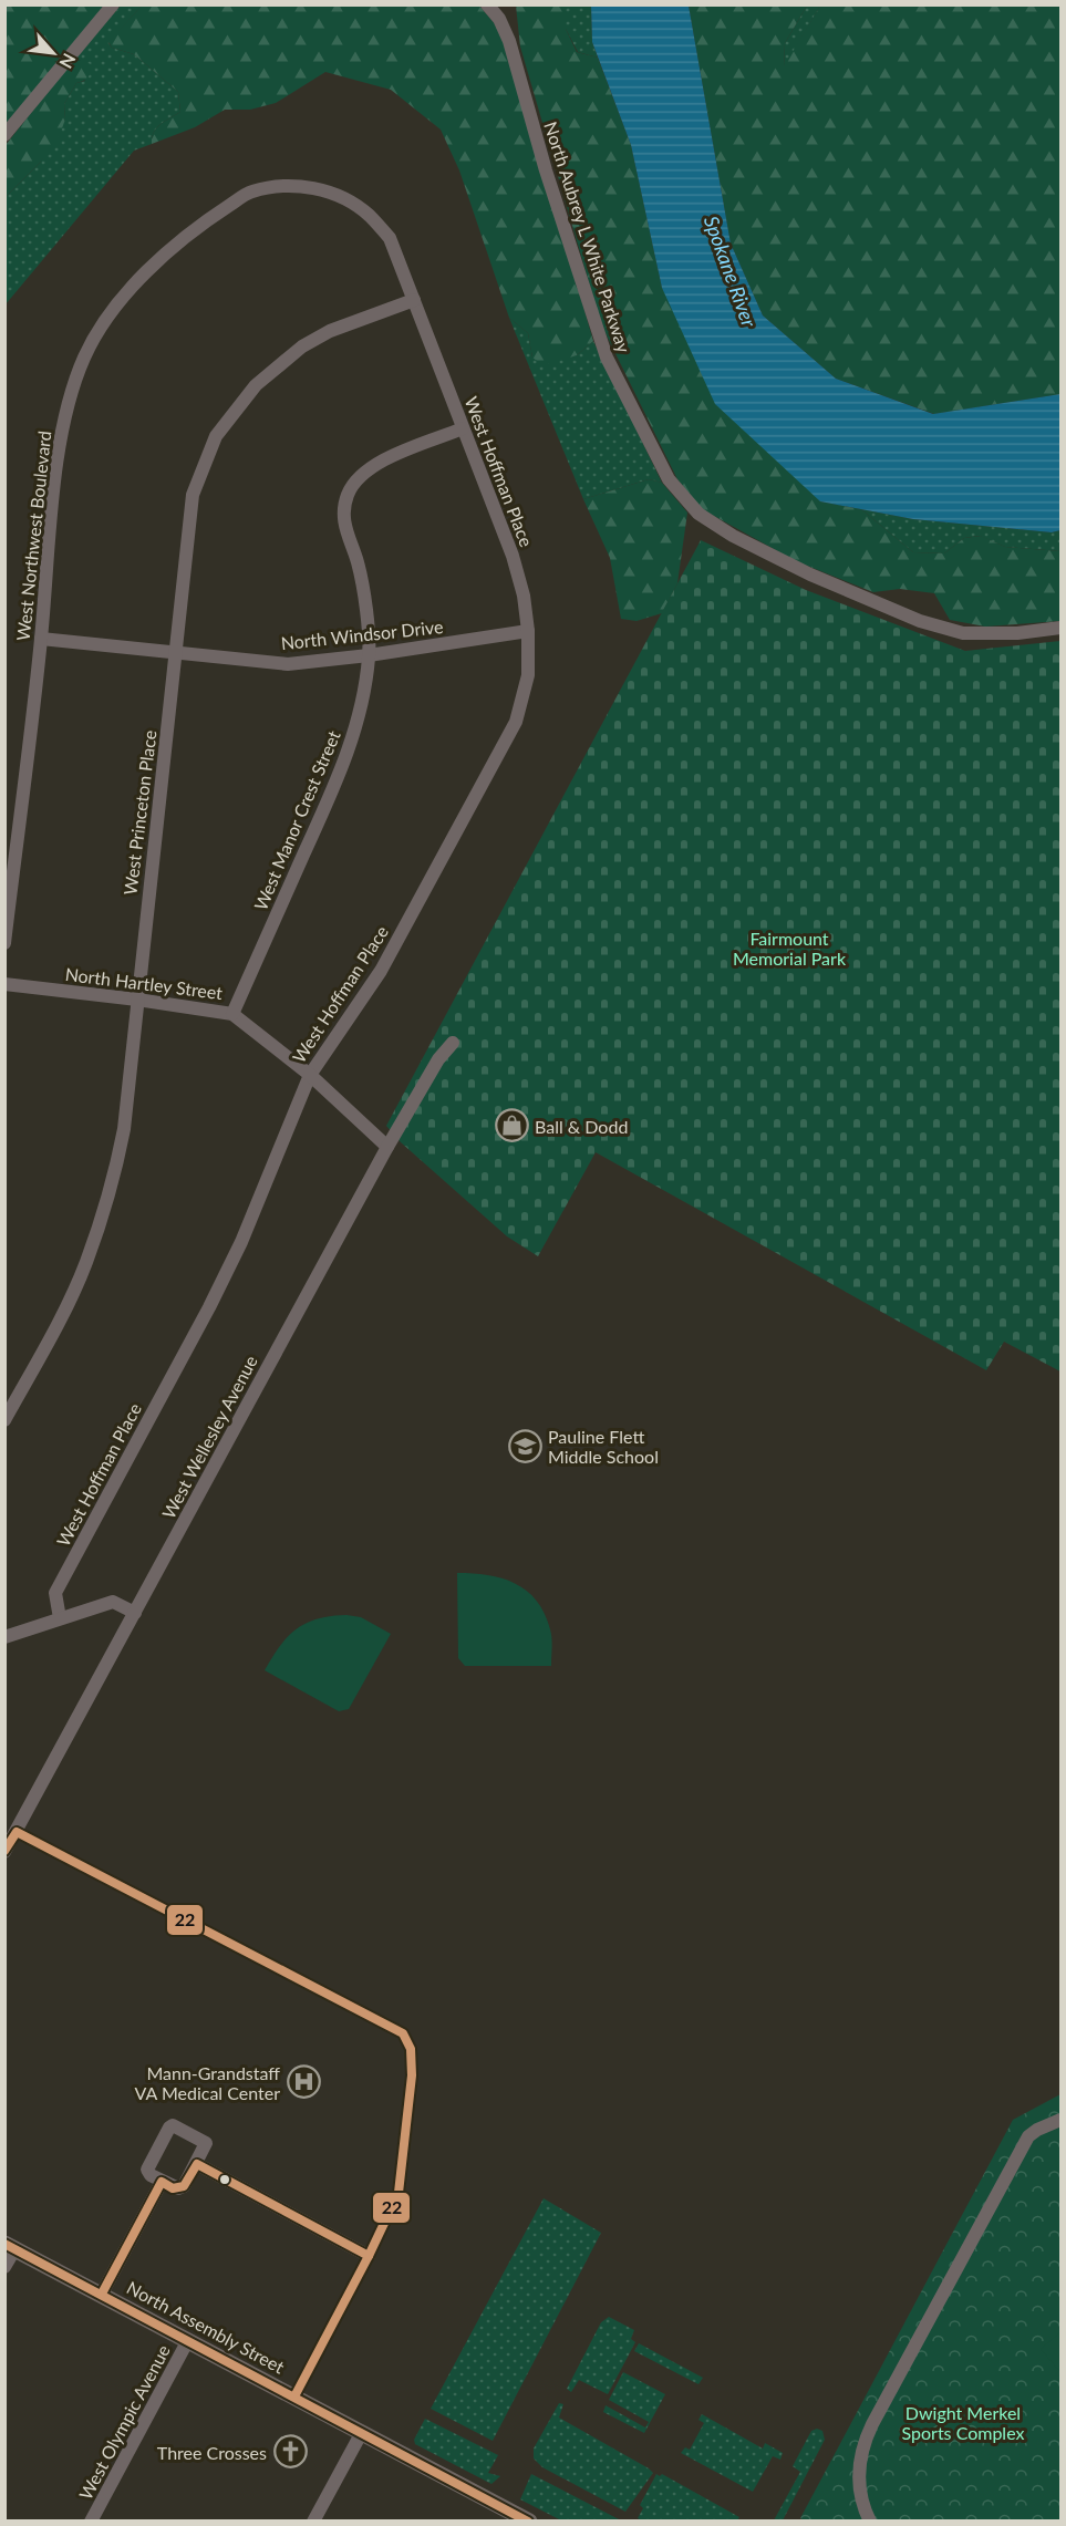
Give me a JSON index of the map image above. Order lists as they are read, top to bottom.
{
  "streets": {
    "main road": ["North Assembly Street"],
    "street": [
      "North Aubrey L White Parkway",
      "West Hoffman Place",
      "West Northwest Boulevard",
      "North Windsor Drive",
      "West Princeton Place",
      "West Manor Crest Street",
      "North Hartley Street",
      "West Wellesley Avenue",
      "West Olympic Avenue"
    ]
  },
  "crossings": [
    ["West Hoffman Place", "West Northwest Boulevard"],
    ["West Hoffman Place", "North Windsor Drive"],
    ["West Hoffman Place", "West Princeton Place"],
    ["West Hoffman Place", "West Manor Crest Street"],
    ["West Hoffman Place", "North Hartley Street"],
    ["West Northwest Boulevard", "North Windsor Drive"],
    ["West Northwest Boulevard", "West Princeton Place"],
    ["North Windsor Drive", "West Princeton Place"],
    ["North Windsor Drive", "West Manor Crest Street"],
    ["West Princeton Place", "North Hartley Street"],
    ["West Manor Crest Street", "North Hartley Street"],
    ["North Hartley Street", "West Wellesley Avenue"],
    ["North Assembly Street", "West Olympic Avenue"]
  ],
  "water": ["Spokane River"],
  "parks": ["Fairmount Memorial Park", "Dwight Merkel Sports Complex"],
  "places": {
    "shop": ["Ball & Dodd"],
    "school or university": ["Pauline Flett Middle School"],
    "hospital": ["Mann-Grandstaff VA Medical Center"],
    "church": ["Three Crosses"]
  },
  "lines": ["transit line 22"],
  "north": "bottom right"
}
